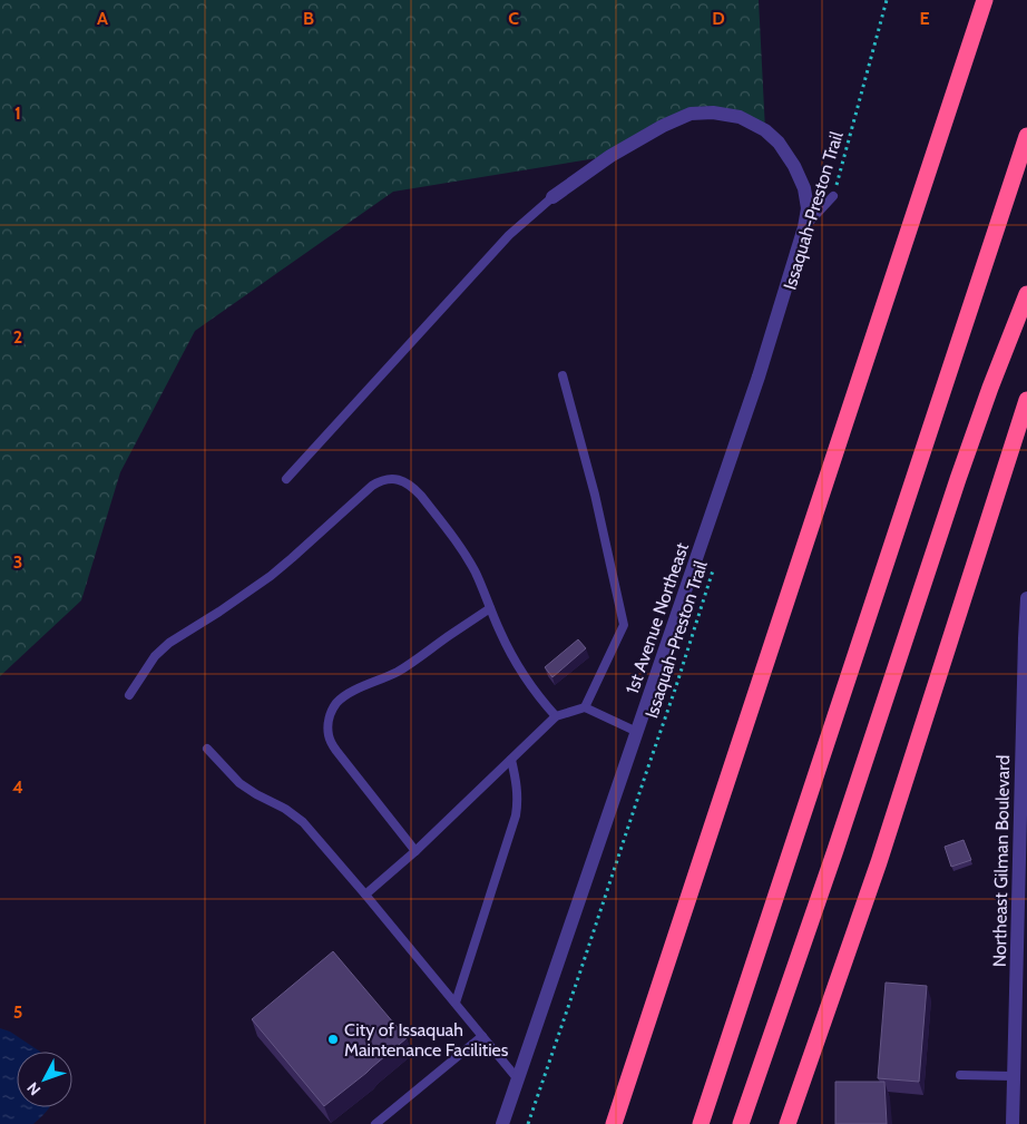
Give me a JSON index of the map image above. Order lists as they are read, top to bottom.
{
  "streets": {
    "street": ["1st Avenue Northeast", "Northeast Gilman Boulevard"],
    "path": ["Issaquah-Preston Trail"]
  },
  "places": ["City of Issaquah Maintenance Facilities"],
  "north": "bottom left",
  "grid": {
    "columns": [
      "A",
      "B",
      "C",
      "D",
      "E"
    ],
    "rows": [
      "1",
      "2",
      "3",
      "4",
      "5"
    ]
  }
}
